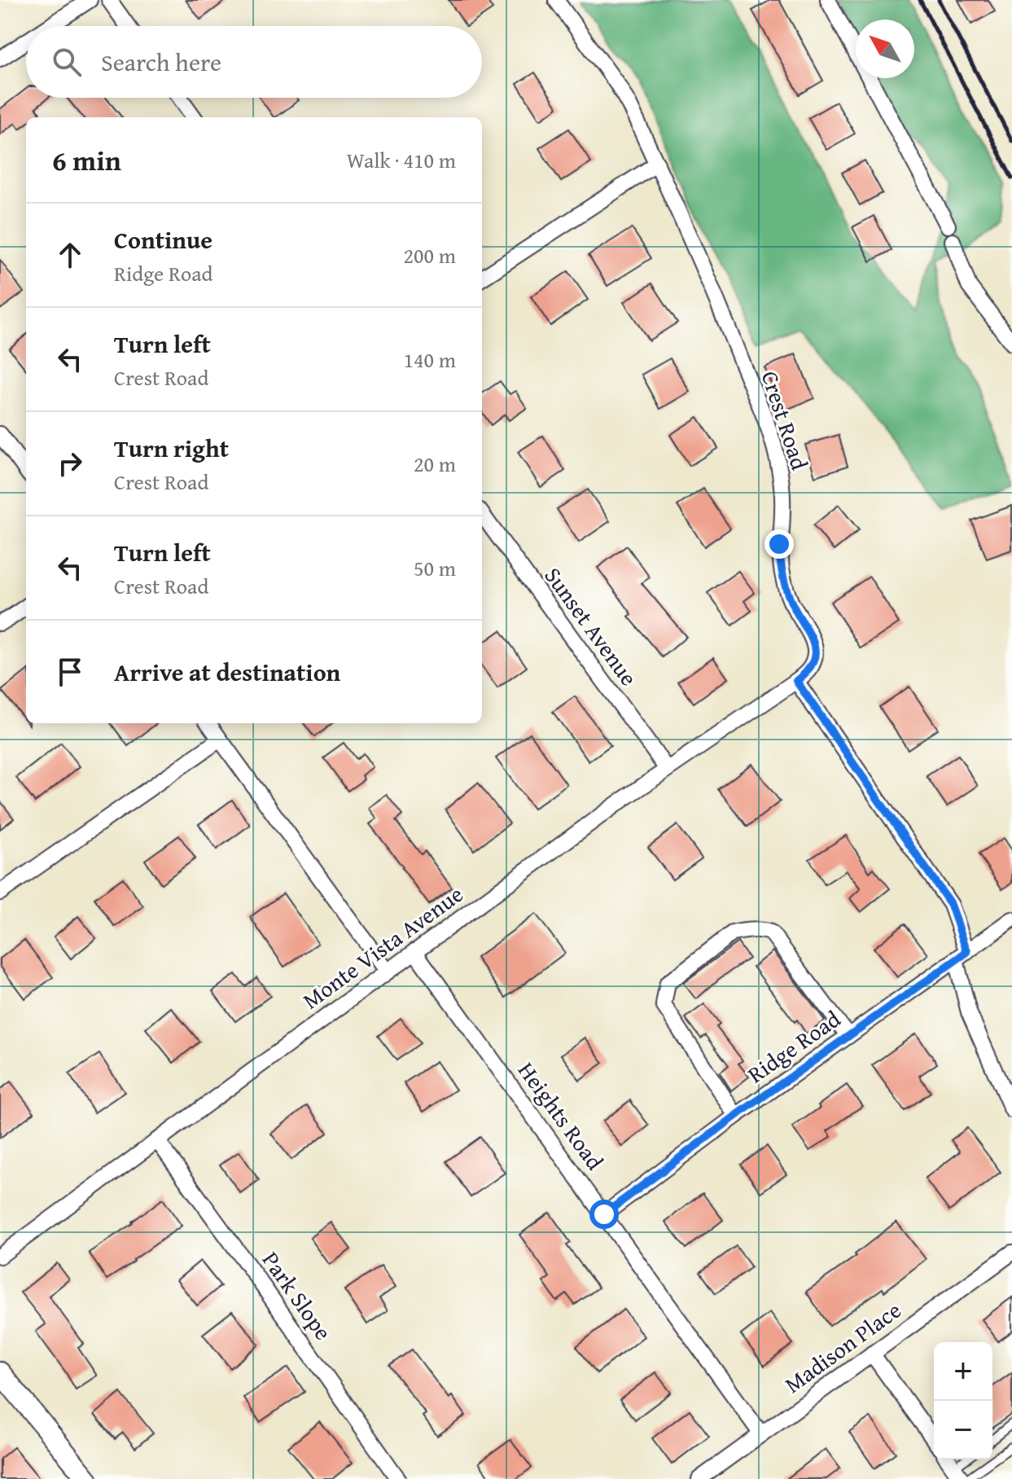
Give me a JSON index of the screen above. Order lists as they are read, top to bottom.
{
  "streets": {
    "street": [
      "Crest Road",
      "Sunset Avenue",
      "Monte Vista Avenue",
      "Ridge Road",
      "Heights Road",
      "Park Slope",
      "Madison Place"
    ]
  },
  "crossings": [
    ["Crest Road", "Monte Vista Avenue"],
    ["Sunset Avenue", "Monte Vista Avenue"],
    ["Monte Vista Avenue", "Heights Road"],
    ["Monte Vista Avenue", "Park Slope"],
    ["Ridge Road", "Heights Road"],
    ["Heights Road", "Madison Place"]
  ],
  "north": "top left",
  "page": {
    "search": "Search here",
    "heading": ["6 min", "Walk · 410 m"],
    "list": [
      ["Continue", "Ridge Road", "200 m"],
      ["Turn left", "Crest Road", "140 m"],
      ["Turn right", "Crest Road", "20 m"],
      ["Turn left", "Crest Road", "50 m"],
      "Arrive at destination"
    ],
    "map_buttons": ["+", "−"]
  }
}
